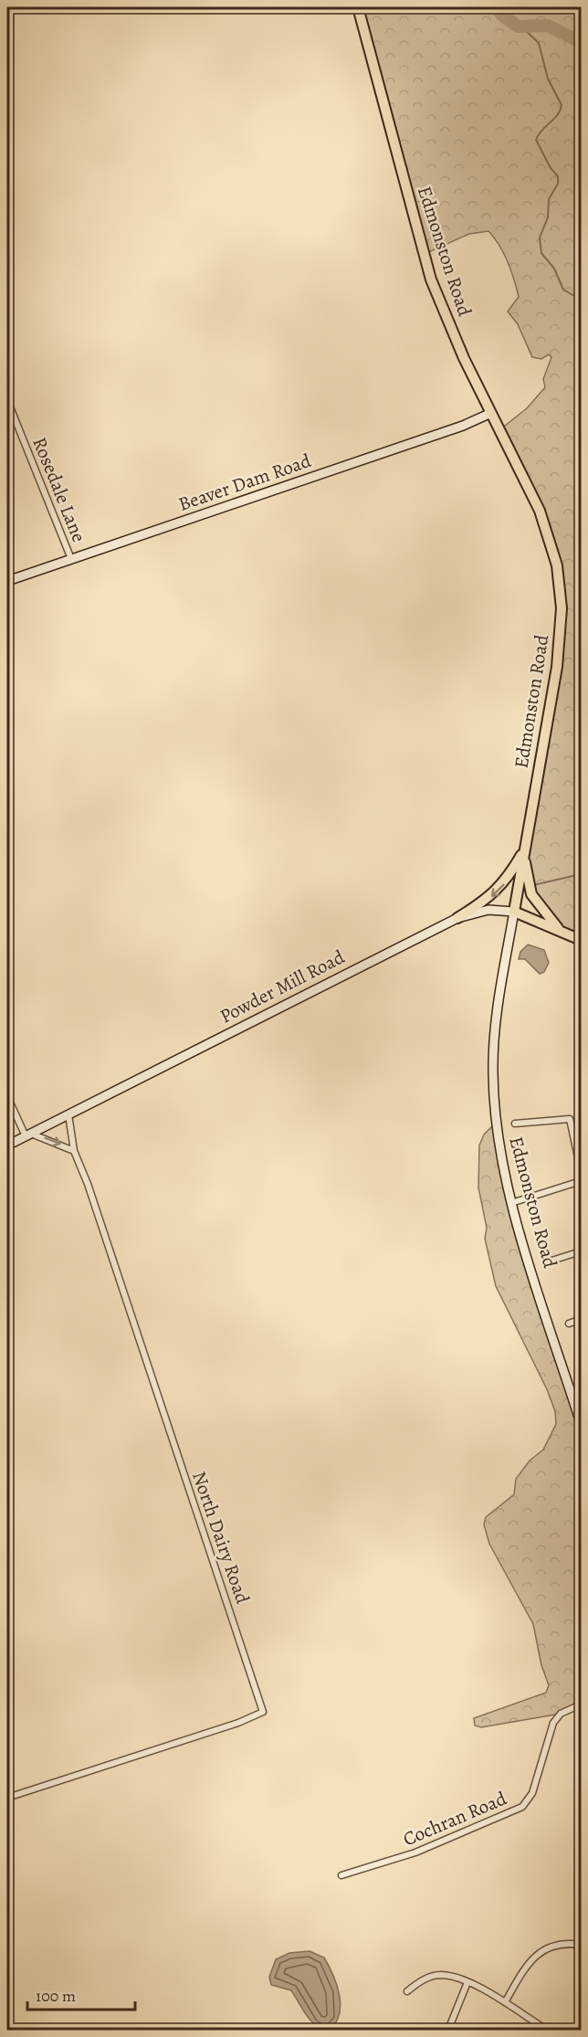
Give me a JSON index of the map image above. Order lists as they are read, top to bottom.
{
  "streets": {
    "main road": ["Edmonston Road", "Beaver Dam Road", "Powder Mill Road"],
    "street": ["Rosedale Lane", "North Dairy Road", "Cochran Road"]
  },
  "crossings": [
    ["Edmonston Road", "Beaver Dam Road"],
    ["Edmonston Road", "Powder Mill Road"],
    ["Beaver Dam Road", "Rosedale Lane"],
    ["Powder Mill Road", "North Dairy Road"]
  ],
  "scale_bar": "100 m"
}
